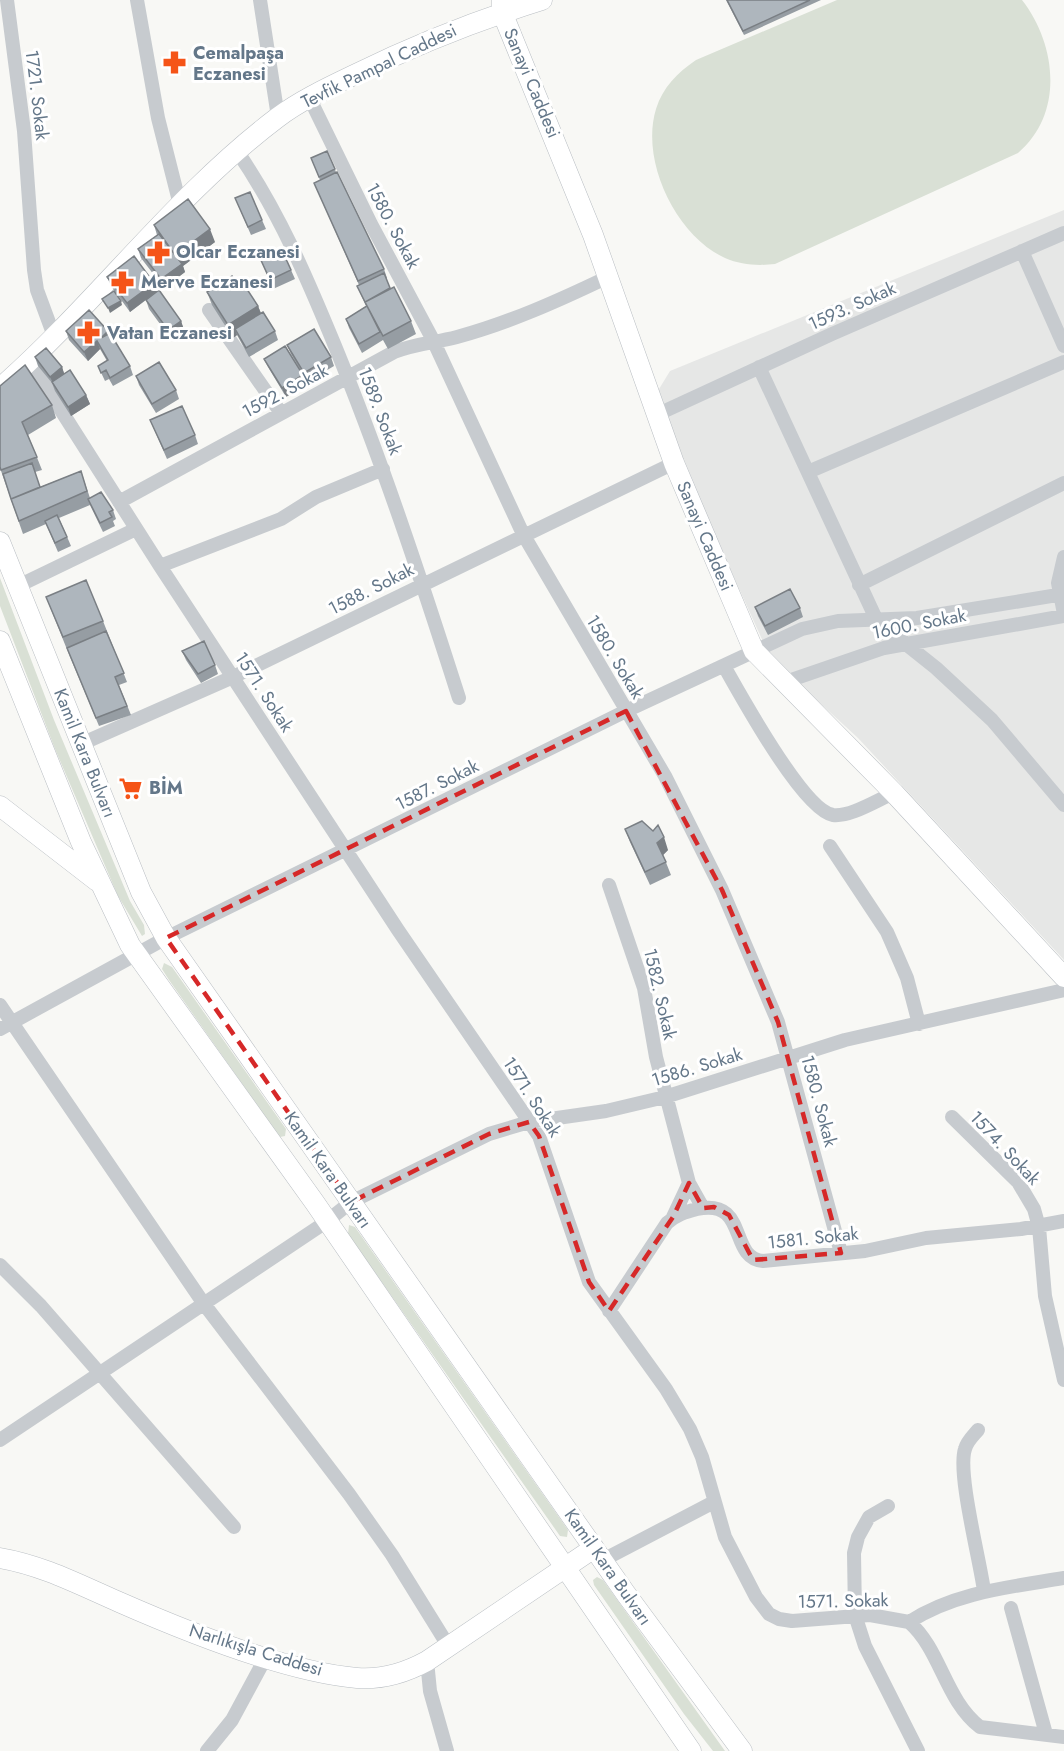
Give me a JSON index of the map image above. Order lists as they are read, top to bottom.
{
  "streets": {
    "main road": [
      "Tevfik Pampal Caddesi",
      "Sanayi Caddesi",
      "Kamil Kara Bulvarı",
      "Narlıkışla Caddesi"
    ],
    "street": [
      "1721. Sokak",
      "1580. Sokak",
      "1593. Sokak",
      "1592. Sokak",
      "1589. Sokak",
      "1588. Sokak",
      "1600. Sokak",
      "1571. Sokak",
      "1587. Sokak",
      "1582. Sokak",
      "1586. Sokak",
      "1574. Sokak",
      "1581. Sokak"
    ]
  },
  "crossings": [
    ["Tevfik Pampal Caddesi", "Sanayi Caddesi"],
    ["Tevfik Pampal Caddesi", "1721. Sokak"],
    ["Tevfik Pampal Caddesi", "1580. Sokak"],
    ["Tevfik Pampal Caddesi", "1589. Sokak"],
    ["Tevfik Pampal Caddesi", "1571. Sokak"],
    ["Sanayi Caddesi", "1593. Sokak"],
    ["Sanayi Caddesi", "1592. Sokak"],
    ["Sanayi Caddesi", "1588. Sokak"],
    ["Sanayi Caddesi", "1600. Sokak"],
    ["Sanayi Caddesi", "1587. Sokak"],
    ["Sanayi Caddesi", "1586. Sokak"],
    ["1580. Sokak", "1592. Sokak"],
    ["1580. Sokak", "1588. Sokak"],
    ["1580. Sokak", "1587. Sokak"],
    ["1580. Sokak", "1586. Sokak"],
    ["1580. Sokak", "1581. Sokak"],
    ["1592. Sokak", "1589. Sokak"],
    ["1592. Sokak", "1571. Sokak"],
    ["1589. Sokak", "1588. Sokak"],
    ["1588. Sokak", "1571. Sokak"],
    ["1588. Sokak", "Kamil Kara Bulvarı"],
    ["1571. Sokak", "1587. Sokak"],
    ["1571. Sokak", "1586. Sokak"],
    ["Kamil Kara Bulvarı", "1587. Sokak"],
    ["Kamil Kara Bulvarı", "1586. Sokak"],
    ["Kamil Kara Bulvarı", "Narlıkışla Caddesi"],
    ["1582. Sokak", "1586. Sokak"],
    ["1582. Sokak", "1581. Sokak"],
    ["1574. Sokak", "1581. Sokak"]
  ],
  "places": {
    "pharmacy": [
      "Cemalpaşa Eczanesi",
      "Olcar Eczanesi",
      "Merve Eczanesi",
      "Vatan Eczanesi"
    ],
    "supermarket": ["BİM"]
  }
}
